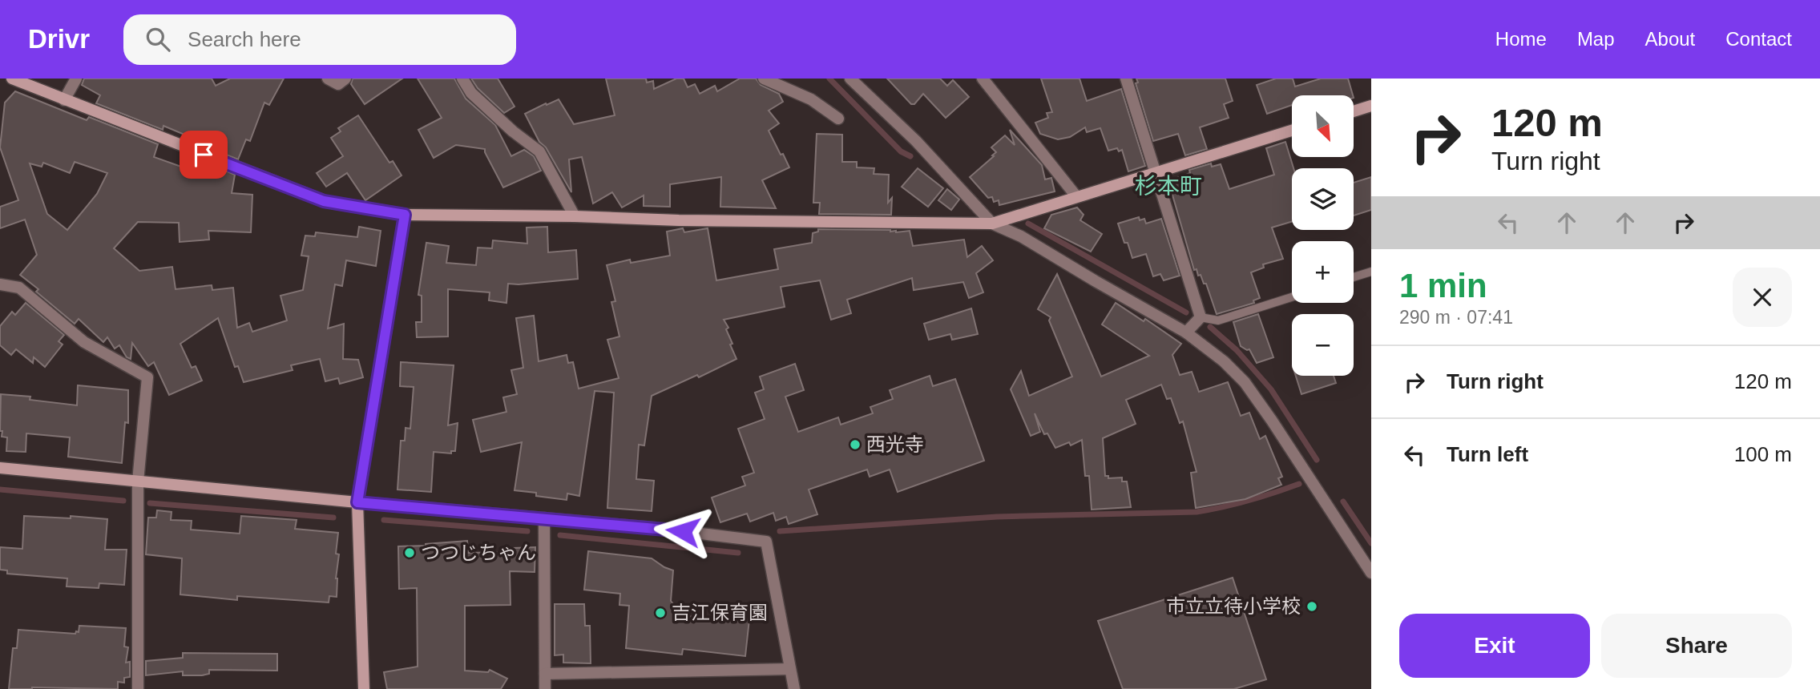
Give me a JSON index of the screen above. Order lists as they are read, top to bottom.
{
  "districts": ["杉本町"],
  "places": [
    "西光寺",
    "つつじちゃん",
    "市立立待小学校",
    "吉江保育園"
  ],
  "north": "bottom right",
  "page": {
    "header": "Drivr",
    "search": "Search here",
    "nav": [
      "Home",
      "Map",
      "About",
      "Contact"
    ],
    "turn": ["120 m", "Turn right"],
    "map_buttons": ["+", "−"],
    "heading": ["1 min", "290 m · 07:41"],
    "list": [
      {
        "name": "Turn right",
        "value": "120 m"
      },
      {
        "name": "Turn left",
        "value": "100 m"
      }
    ],
    "buttons": ["Exit", "Share"]
  }
}
